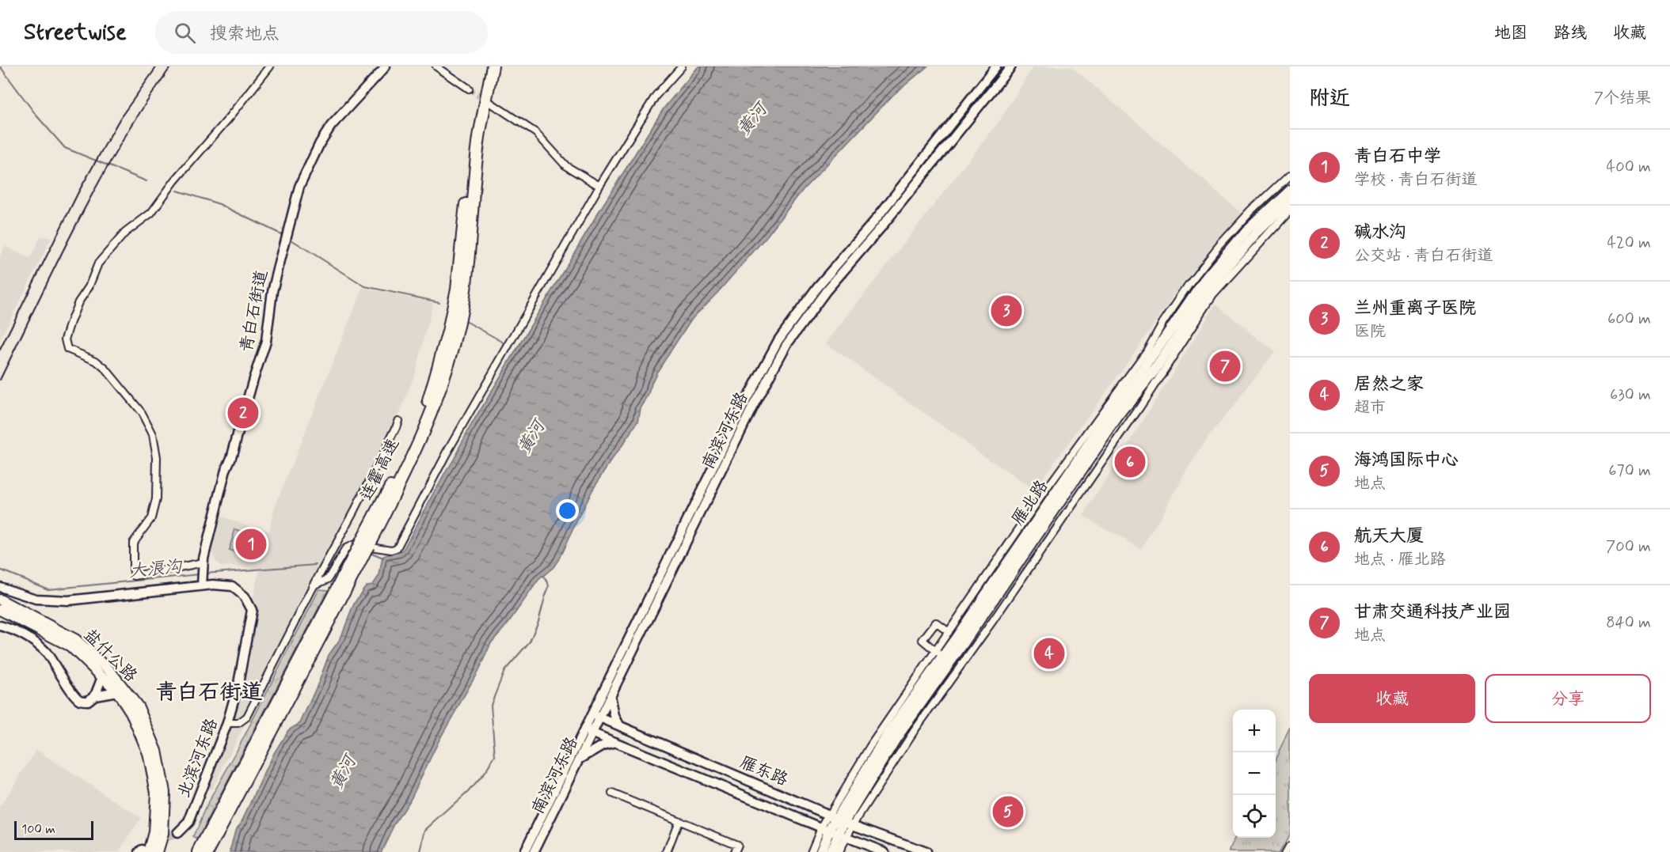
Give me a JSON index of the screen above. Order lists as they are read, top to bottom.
{
  "streets": {
    "highway": ["连霍高速"],
    "main road": [
      "青白石街道",
      "南滨河东路",
      "雁北路",
      "盐什公路",
      "北滨河东路",
      "雁东路"
    ]
  },
  "crossings": [
    ["青白石街道", "北滨河东路"],
    ["南滨河东路", "雁东路"],
    ["雁北路", "雁东路"]
  ],
  "districts": ["青白石街道"],
  "water": ["黄河", "大浪沟"],
  "scale_bar": "100 m",
  "page": {
    "header": "Streetwise",
    "search": "搜索地点",
    "nav": ["地图", "路线", "收藏"],
    "heading": ["附近", "7个结果"],
    "list": [
      {
        "mark": "1",
        "name": "青白石中学",
        "note": "学校 · 青白石街道",
        "value": "400 m"
      },
      {
        "mark": "2",
        "name": "碱水沟",
        "note": "公交站 · 青白石街道",
        "value": "420 m"
      },
      {
        "mark": "3",
        "name": "兰州重离子医院",
        "note": "医院",
        "value": "600 m"
      },
      {
        "mark": "4",
        "name": "居然之家",
        "note": "超市",
        "value": "630 m"
      },
      {
        "mark": "5",
        "name": "海鸿国际中心",
        "note": "地点",
        "value": "670 m"
      },
      {
        "mark": "6",
        "name": "航天大厦",
        "note": "地点 · 雁北路",
        "value": "700 m"
      },
      {
        "mark": "7",
        "name": "甘肃交通科技产业园",
        "note": "地点",
        "value": "840 m"
      }
    ],
    "pins": [
      "3",
      "7",
      "2",
      "6",
      "1",
      "4",
      "5"
    ],
    "buttons": ["收藏", "分享"],
    "map_buttons": ["+", "−"],
    "scale": "100 m"
  }
}
